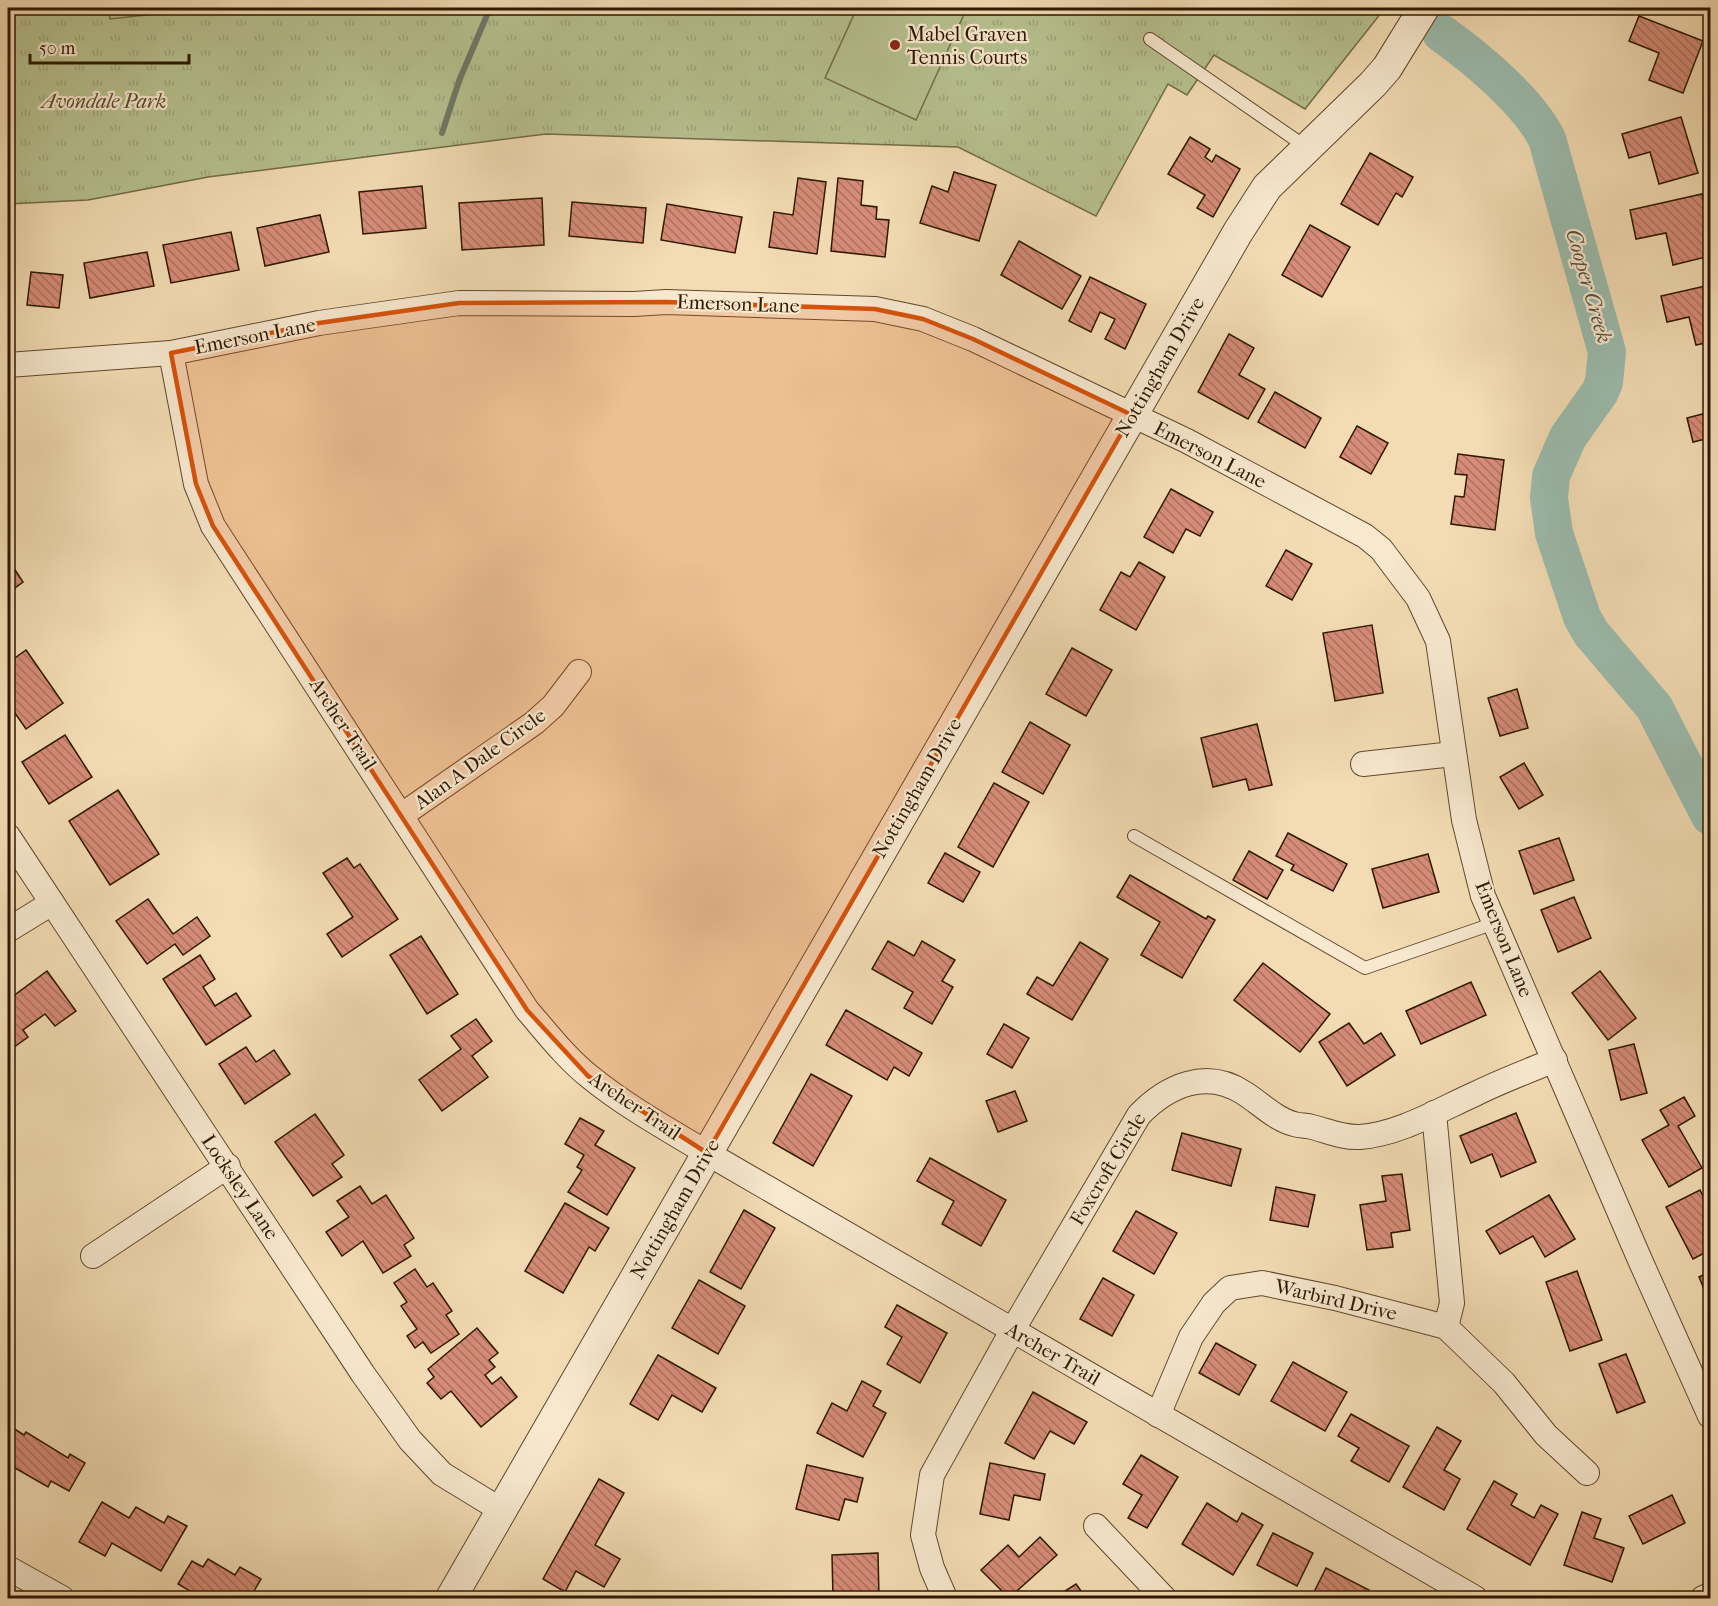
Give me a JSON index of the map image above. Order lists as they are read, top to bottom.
{
  "streets": {
    "street": [
      "Emerson Lane",
      "Nottingham Drive",
      "Archer Trail",
      "Alan A Dale Circle",
      "Foxcroft Circle",
      "Locksley Lane",
      "Warbird Drive"
    ]
  },
  "crossings": [
    ["Emerson Lane", "Nottingham Drive"],
    ["Emerson Lane", "Archer Trail"],
    ["Emerson Lane", "Foxcroft Circle"],
    ["Nottingham Drive", "Archer Trail"],
    ["Nottingham Drive", "Locksley Lane"],
    ["Archer Trail", "Alan A Dale Circle"],
    ["Archer Trail", "Foxcroft Circle"],
    ["Archer Trail", "Warbird Drive"]
  ],
  "water": ["Cooper Creek"],
  "parks": ["Avondale Park"],
  "places": ["Mabel Graven Tennis Courts"],
  "scale_bar": "50 m"
}
